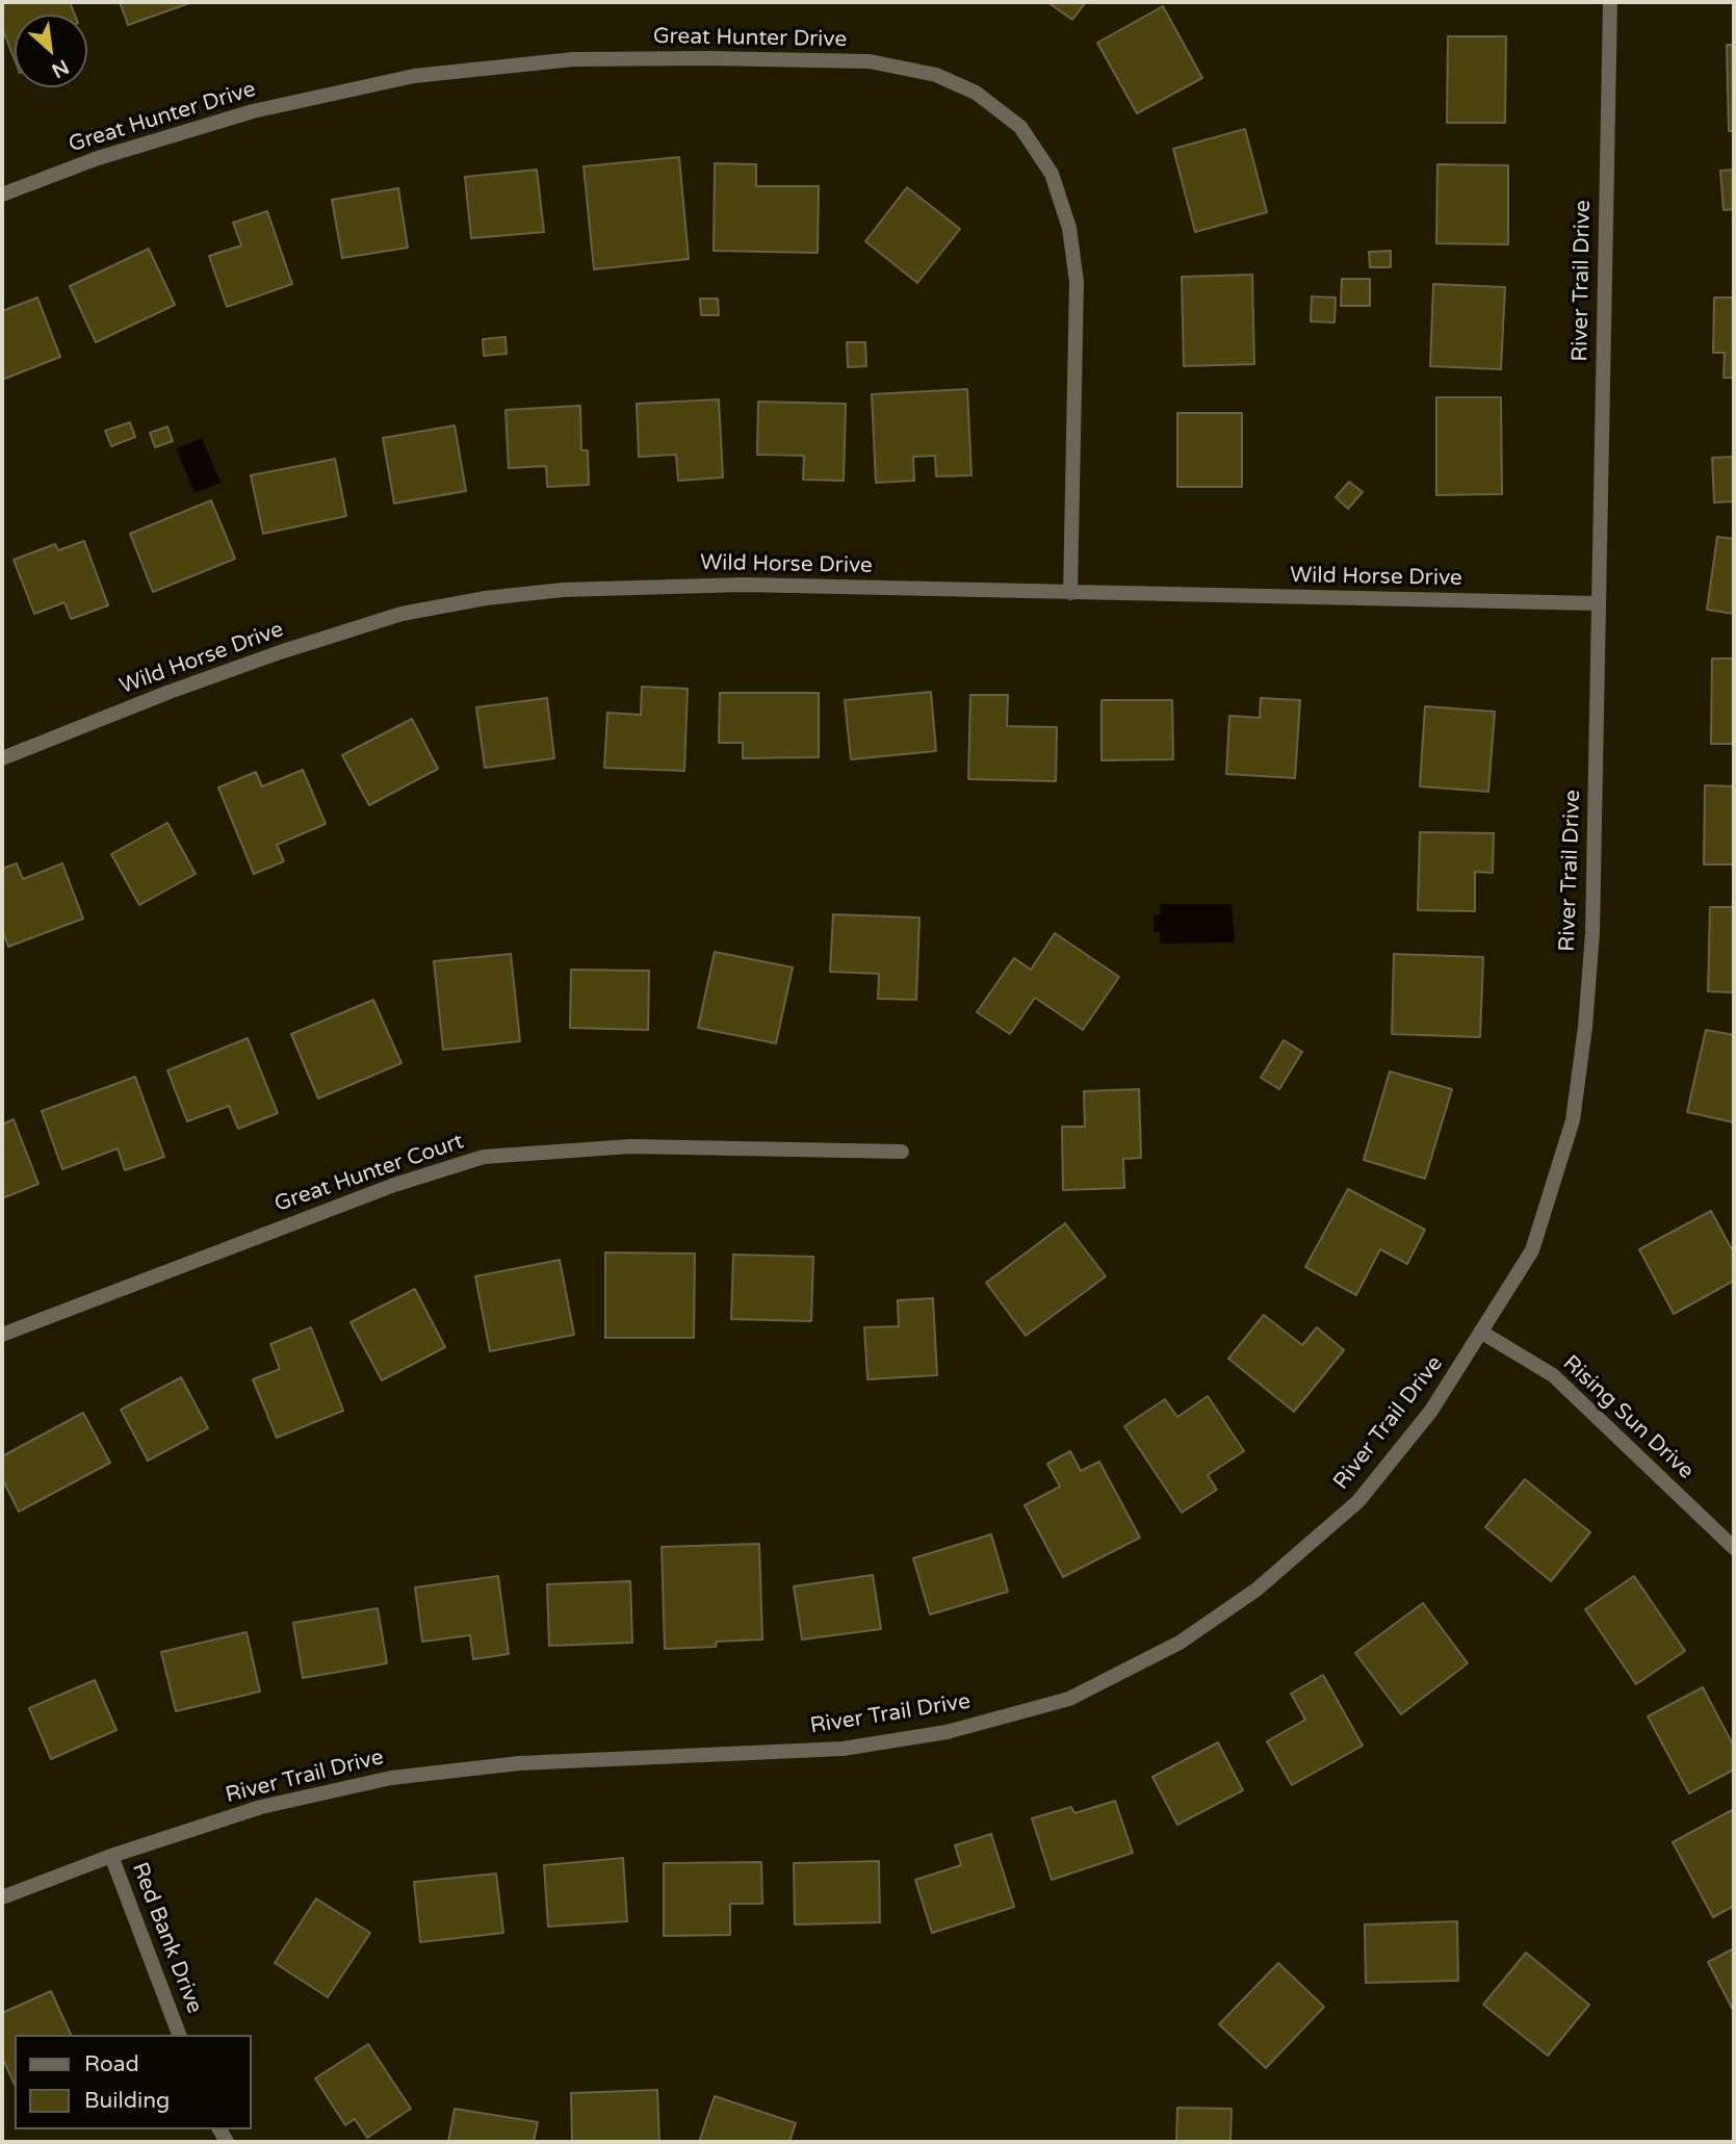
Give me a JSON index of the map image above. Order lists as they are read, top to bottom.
{
  "streets": {
    "street": [
      "Great Hunter Drive",
      "River Trail Drive",
      "Wild Horse Drive",
      "Great Hunter Court",
      "Rising Sun Drive",
      "Red Bank Drive"
    ]
  },
  "crossings": [
    ["Great Hunter Drive", "Wild Horse Drive"],
    ["River Trail Drive", "Wild Horse Drive"],
    ["River Trail Drive", "Rising Sun Drive"],
    ["River Trail Drive", "Red Bank Drive"]
  ],
  "legend": ["Road", "Building"],
  "north": "bottom right"
}
